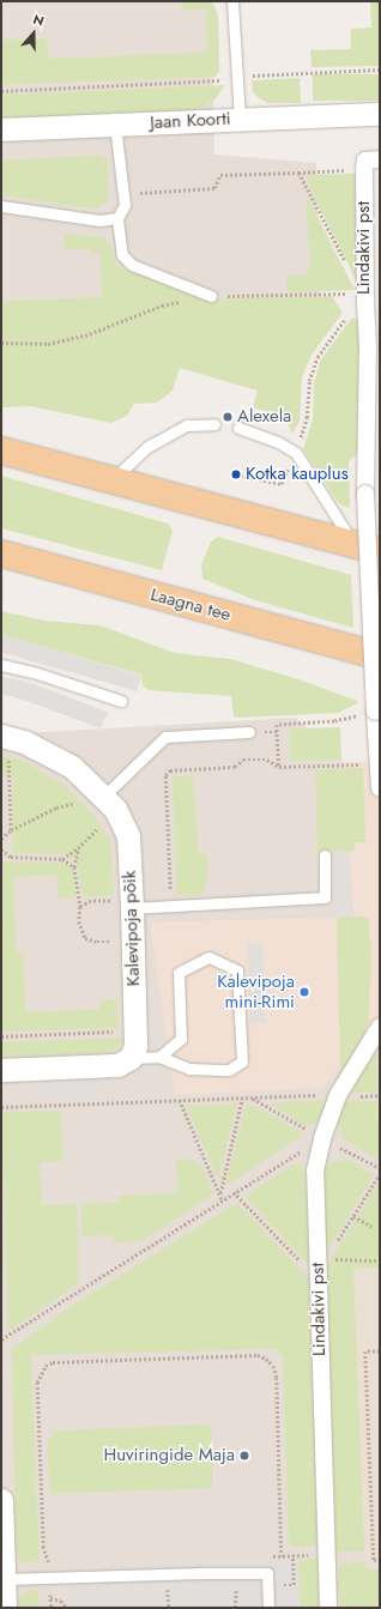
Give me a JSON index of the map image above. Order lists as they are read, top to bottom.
{
  "streets": {
    "main road": ["Laagna tee"],
    "street": ["Jaan Koorti", "Lindakivi pst", "Kalevipoja põik"]
  },
  "places": [
    "Alexela",
    "Kotka kauplus",
    "Kalevipoja mini-Rimi",
    "Huviringide Maja"
  ],
  "north": "top"
}
